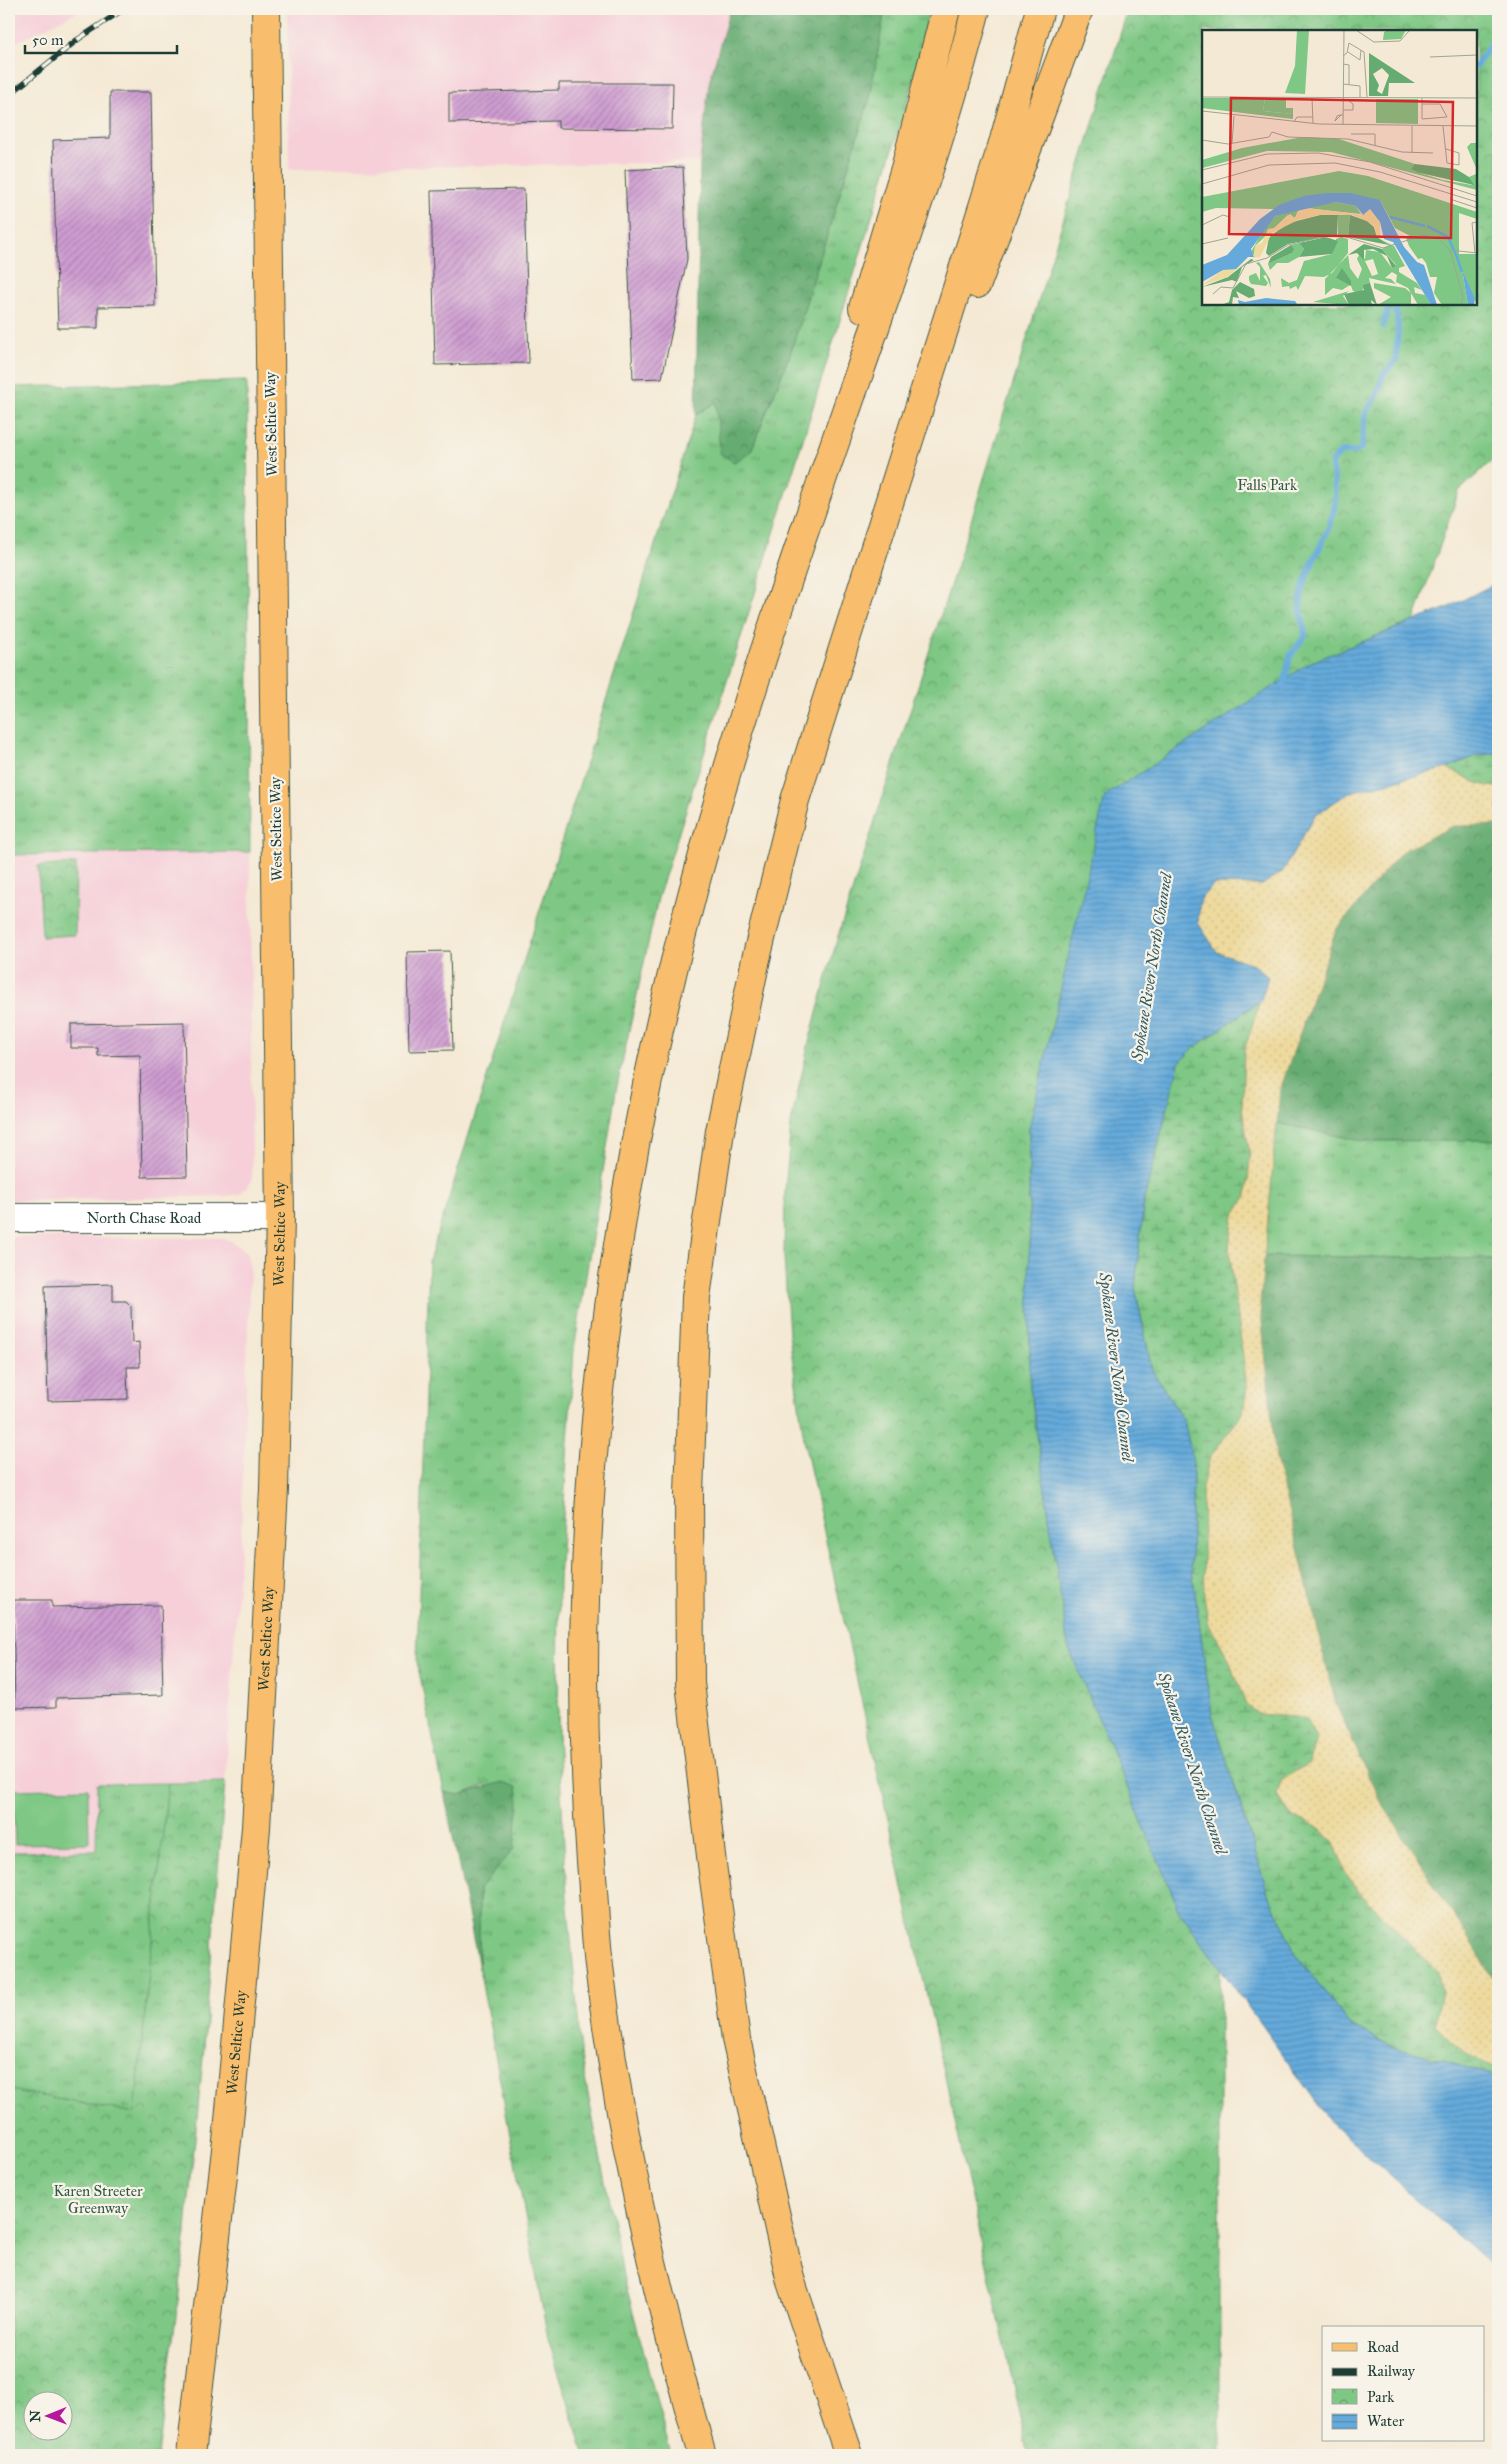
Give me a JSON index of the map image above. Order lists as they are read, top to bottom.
{
  "streets": {
    "main road": ["West Seltice Way"],
    "street": ["North Chase Road"]
  },
  "crossings": [
    ["West Seltice Way", "North Chase Road"]
  ],
  "water": ["Spokane River North Channel"],
  "parks": ["Falls Park", "Karen Streeter Greenway"],
  "legend": [
    "Road",
    "Railway",
    "Park",
    "Water"
  ],
  "scale_bar": "50 m",
  "north": "left"
}
